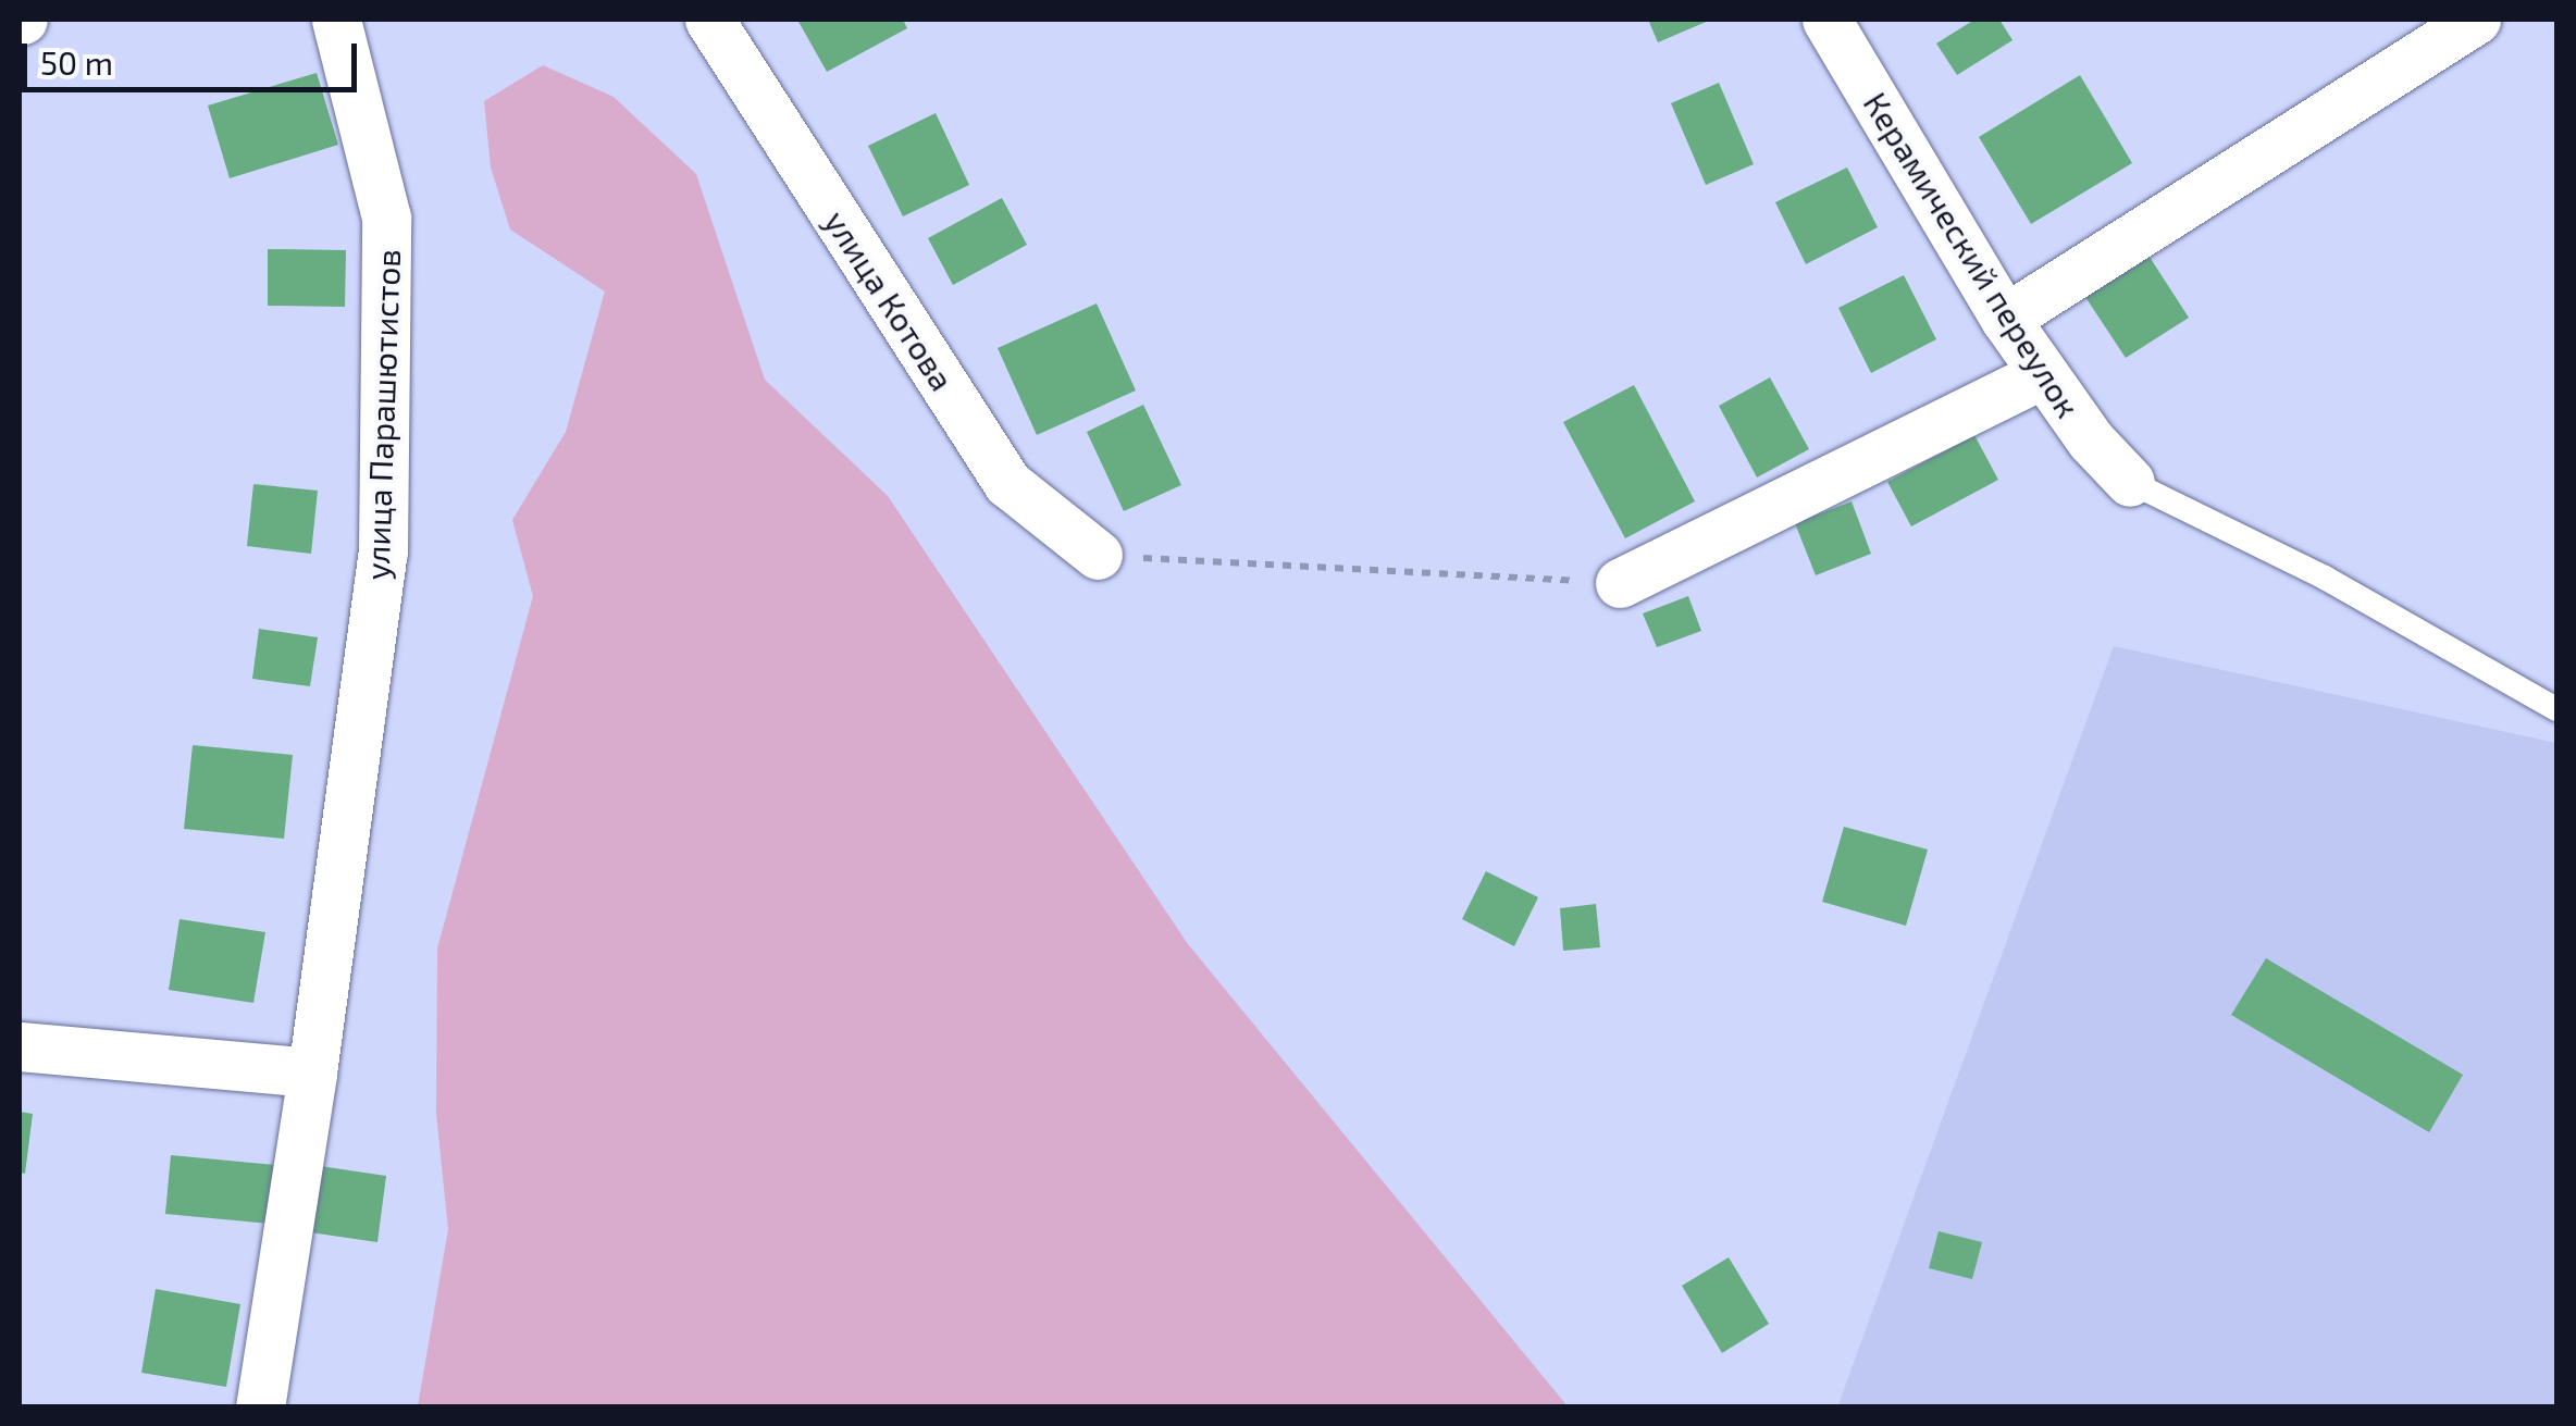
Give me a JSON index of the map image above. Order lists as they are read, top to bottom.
{
  "streets": {
    "street": ["Керамический переулок", "улица Котова", "улица Парашютистов"]
  },
  "scale_bar": "50 m"
}
